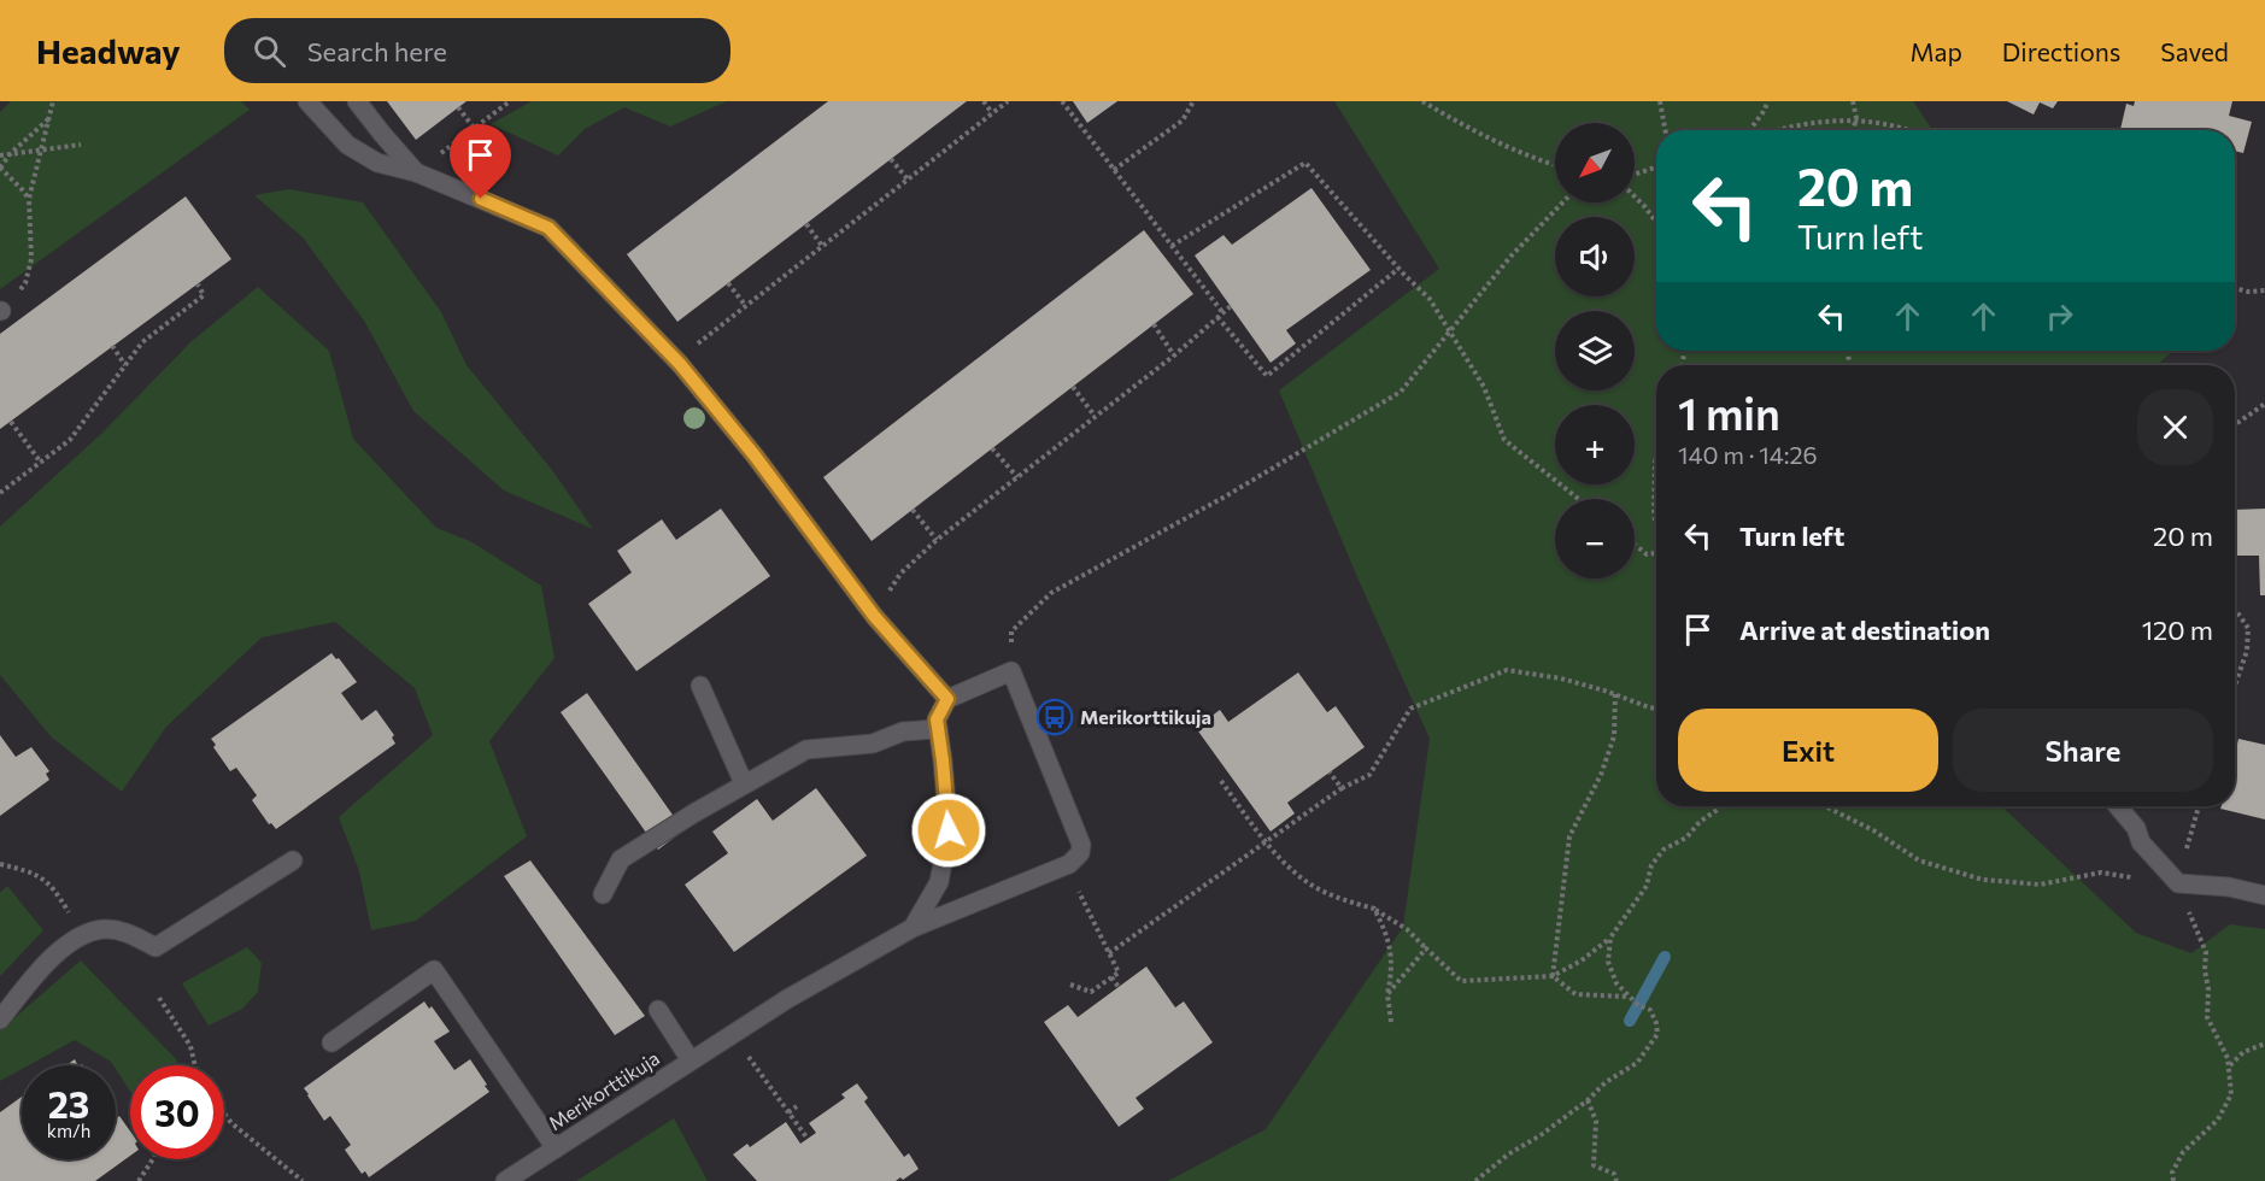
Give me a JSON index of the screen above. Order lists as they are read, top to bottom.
{
  "streets": {
    "street": ["Merikorttikuja"]
  },
  "places": {
    "bus stop": ["Merikorttikuja"]
  },
  "north": "bottom left",
  "page": {
    "header": "Headway",
    "search": "Search here",
    "nav": ["Map", "Directions", "Saved"],
    "map_buttons": ["+", "−"],
    "turn": ["20 m", "Turn left"],
    "heading": ["1 min", "140 m · 14:26"],
    "list": [
      {
        "name": "Turn left",
        "value": "20 m"
      },
      {
        "name": "Arrive at destination",
        "value": "120 m"
      }
    ],
    "buttons": ["Exit", "Share"],
    "speed": "23 km/h",
    "limit": "30"
  }
}
